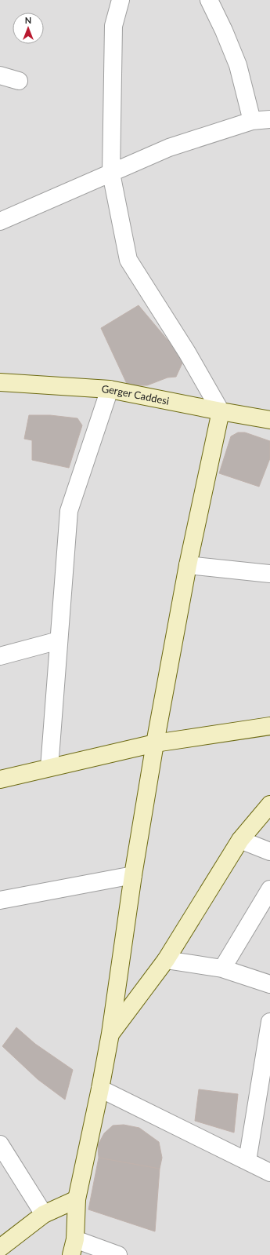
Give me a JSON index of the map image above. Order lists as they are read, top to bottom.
{
  "streets": {
    "street": ["Gerger Caddesi"]
  },
  "north": "top"
}
